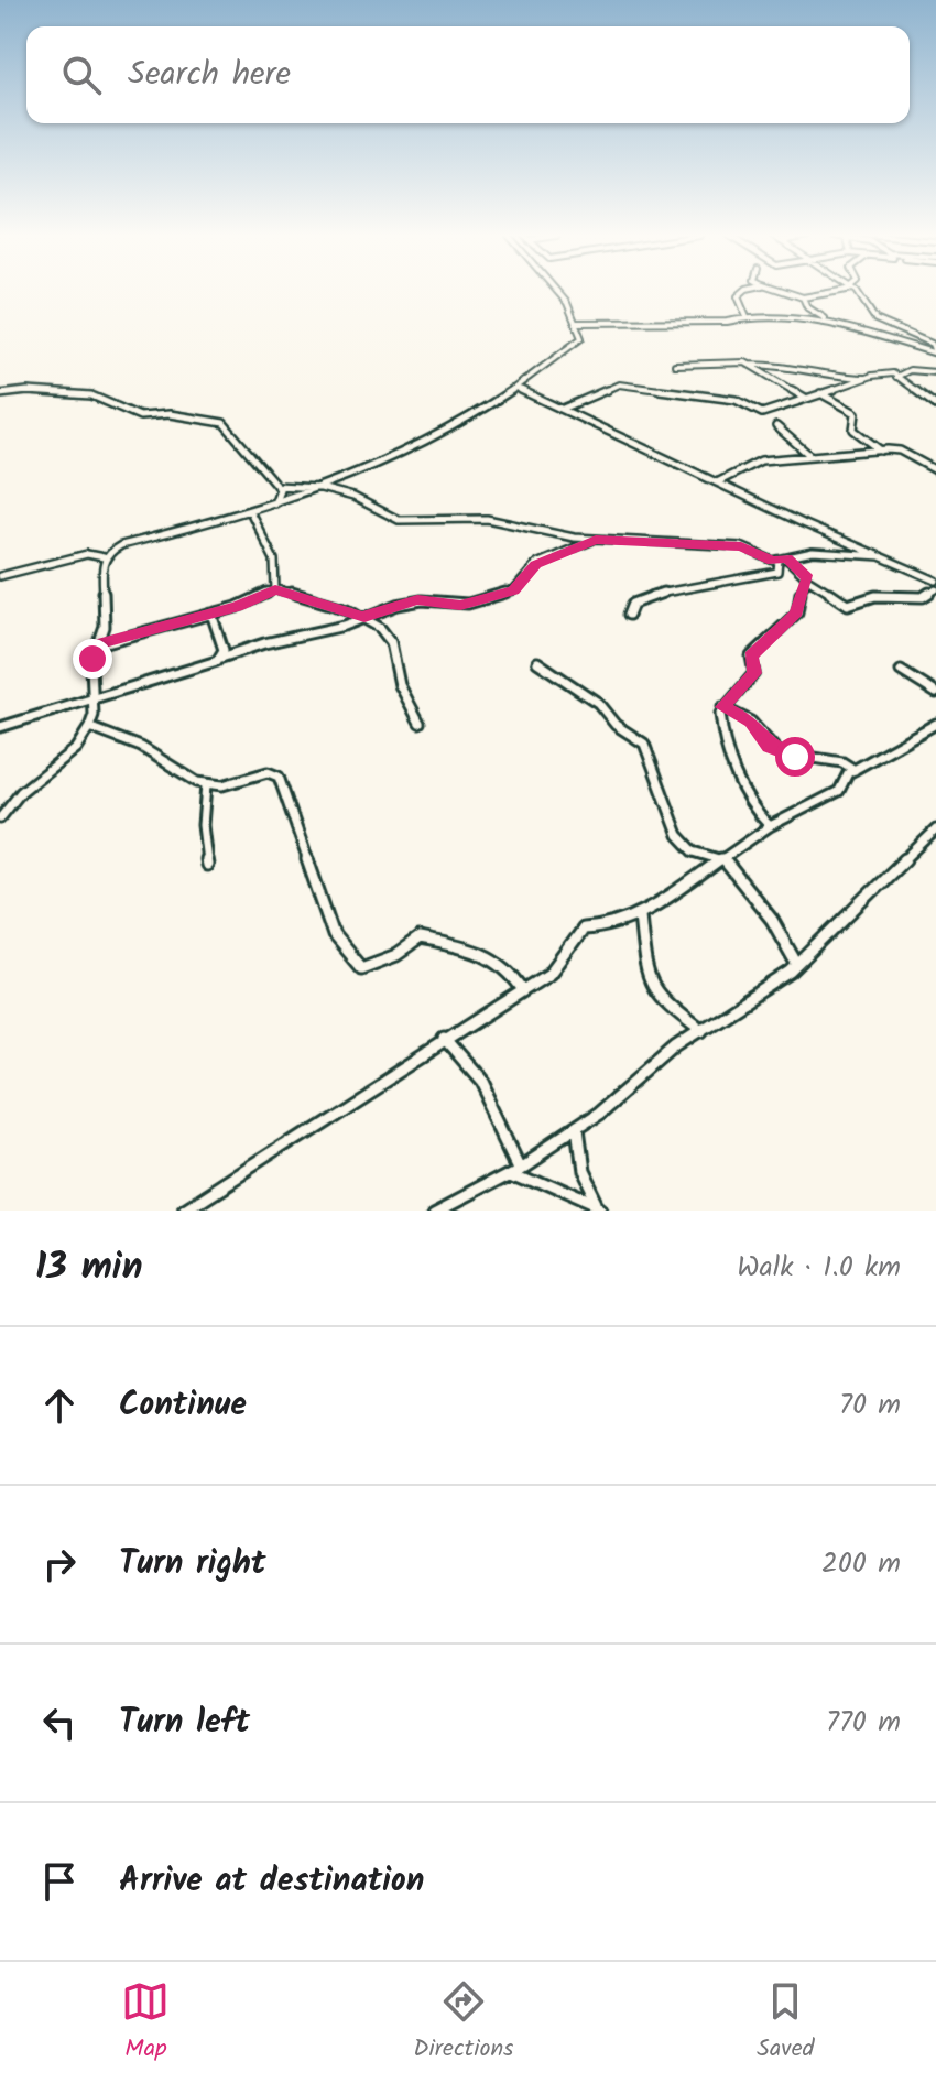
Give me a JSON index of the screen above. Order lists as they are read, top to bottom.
{
  "page": {
    "search": "Search here",
    "heading": ["13 min", "Walk · 1.0 km"],
    "list": [
      ["Continue", "70 m"],
      ["Turn right", "200 m"],
      ["Turn left", "770 m"],
      "Arrive at destination"
    ],
    "nav": ["Map", "Directions", "Saved"]
  }
}
